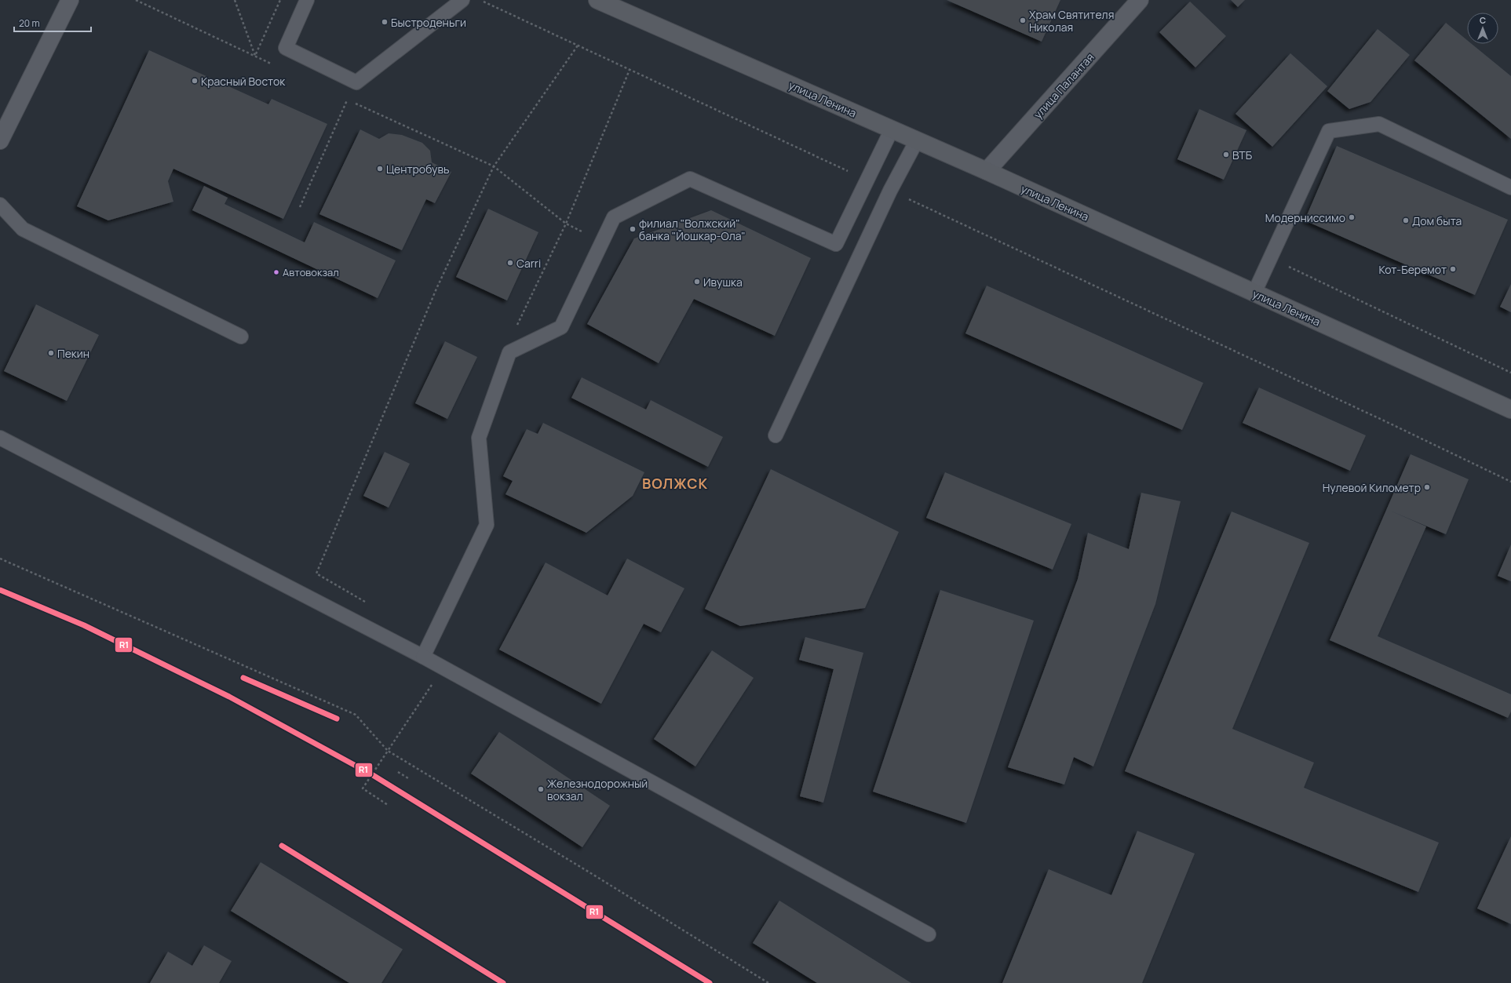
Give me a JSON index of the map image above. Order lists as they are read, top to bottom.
{
  "streets": {
    "main road": ["улица Ленина"],
    "street": ["улица Палантая"]
  },
  "crossings": [
    ["улица Палантая", "улица Ленина"]
  ],
  "districts": ["ВОЛЖСК"],
  "places": [
    "Храм Святителя Николая",
    "Быстроденьги",
    "Красный Восток",
    "ВТБ",
    "Центробувь",
    "Модерниссимо",
    "Дом быта",
    "филиал \"Волжский\" банка \"Йошкар-Ола\"",
    "Carri",
    "Кот-Беремот",
    "Автовокзал",
    "Ивушка",
    "Пекин",
    "Нулевой Километр",
    "Железнодорожный вокзал"
  ],
  "lines": ["transit line R1"],
  "scale_bar": "20 m",
  "north": "top"
}
